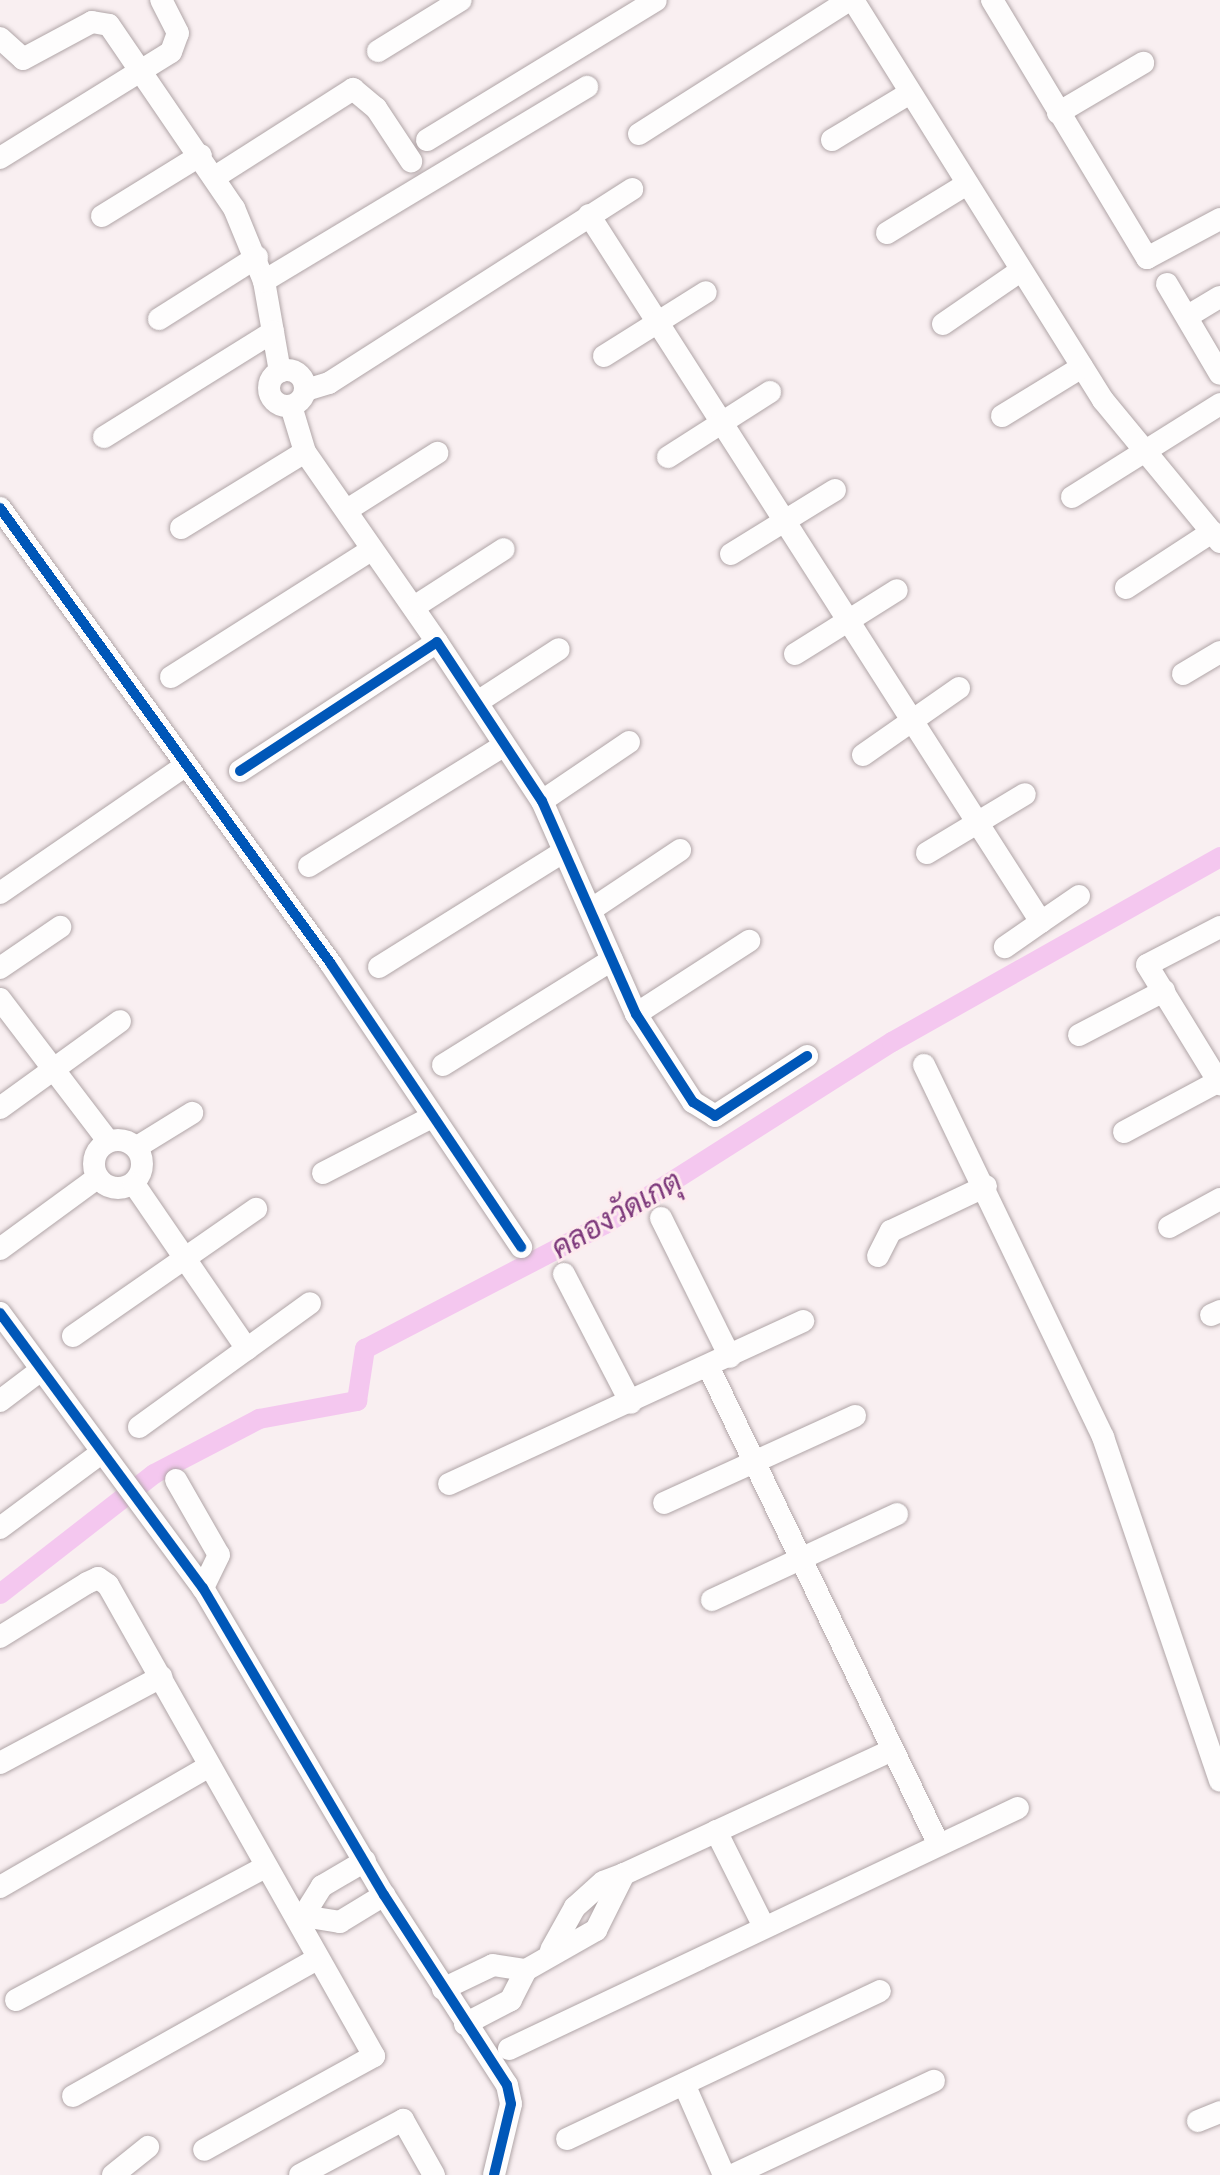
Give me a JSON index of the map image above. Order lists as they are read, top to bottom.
{
  "water": ["คลองวัดเกตุ"]
}
